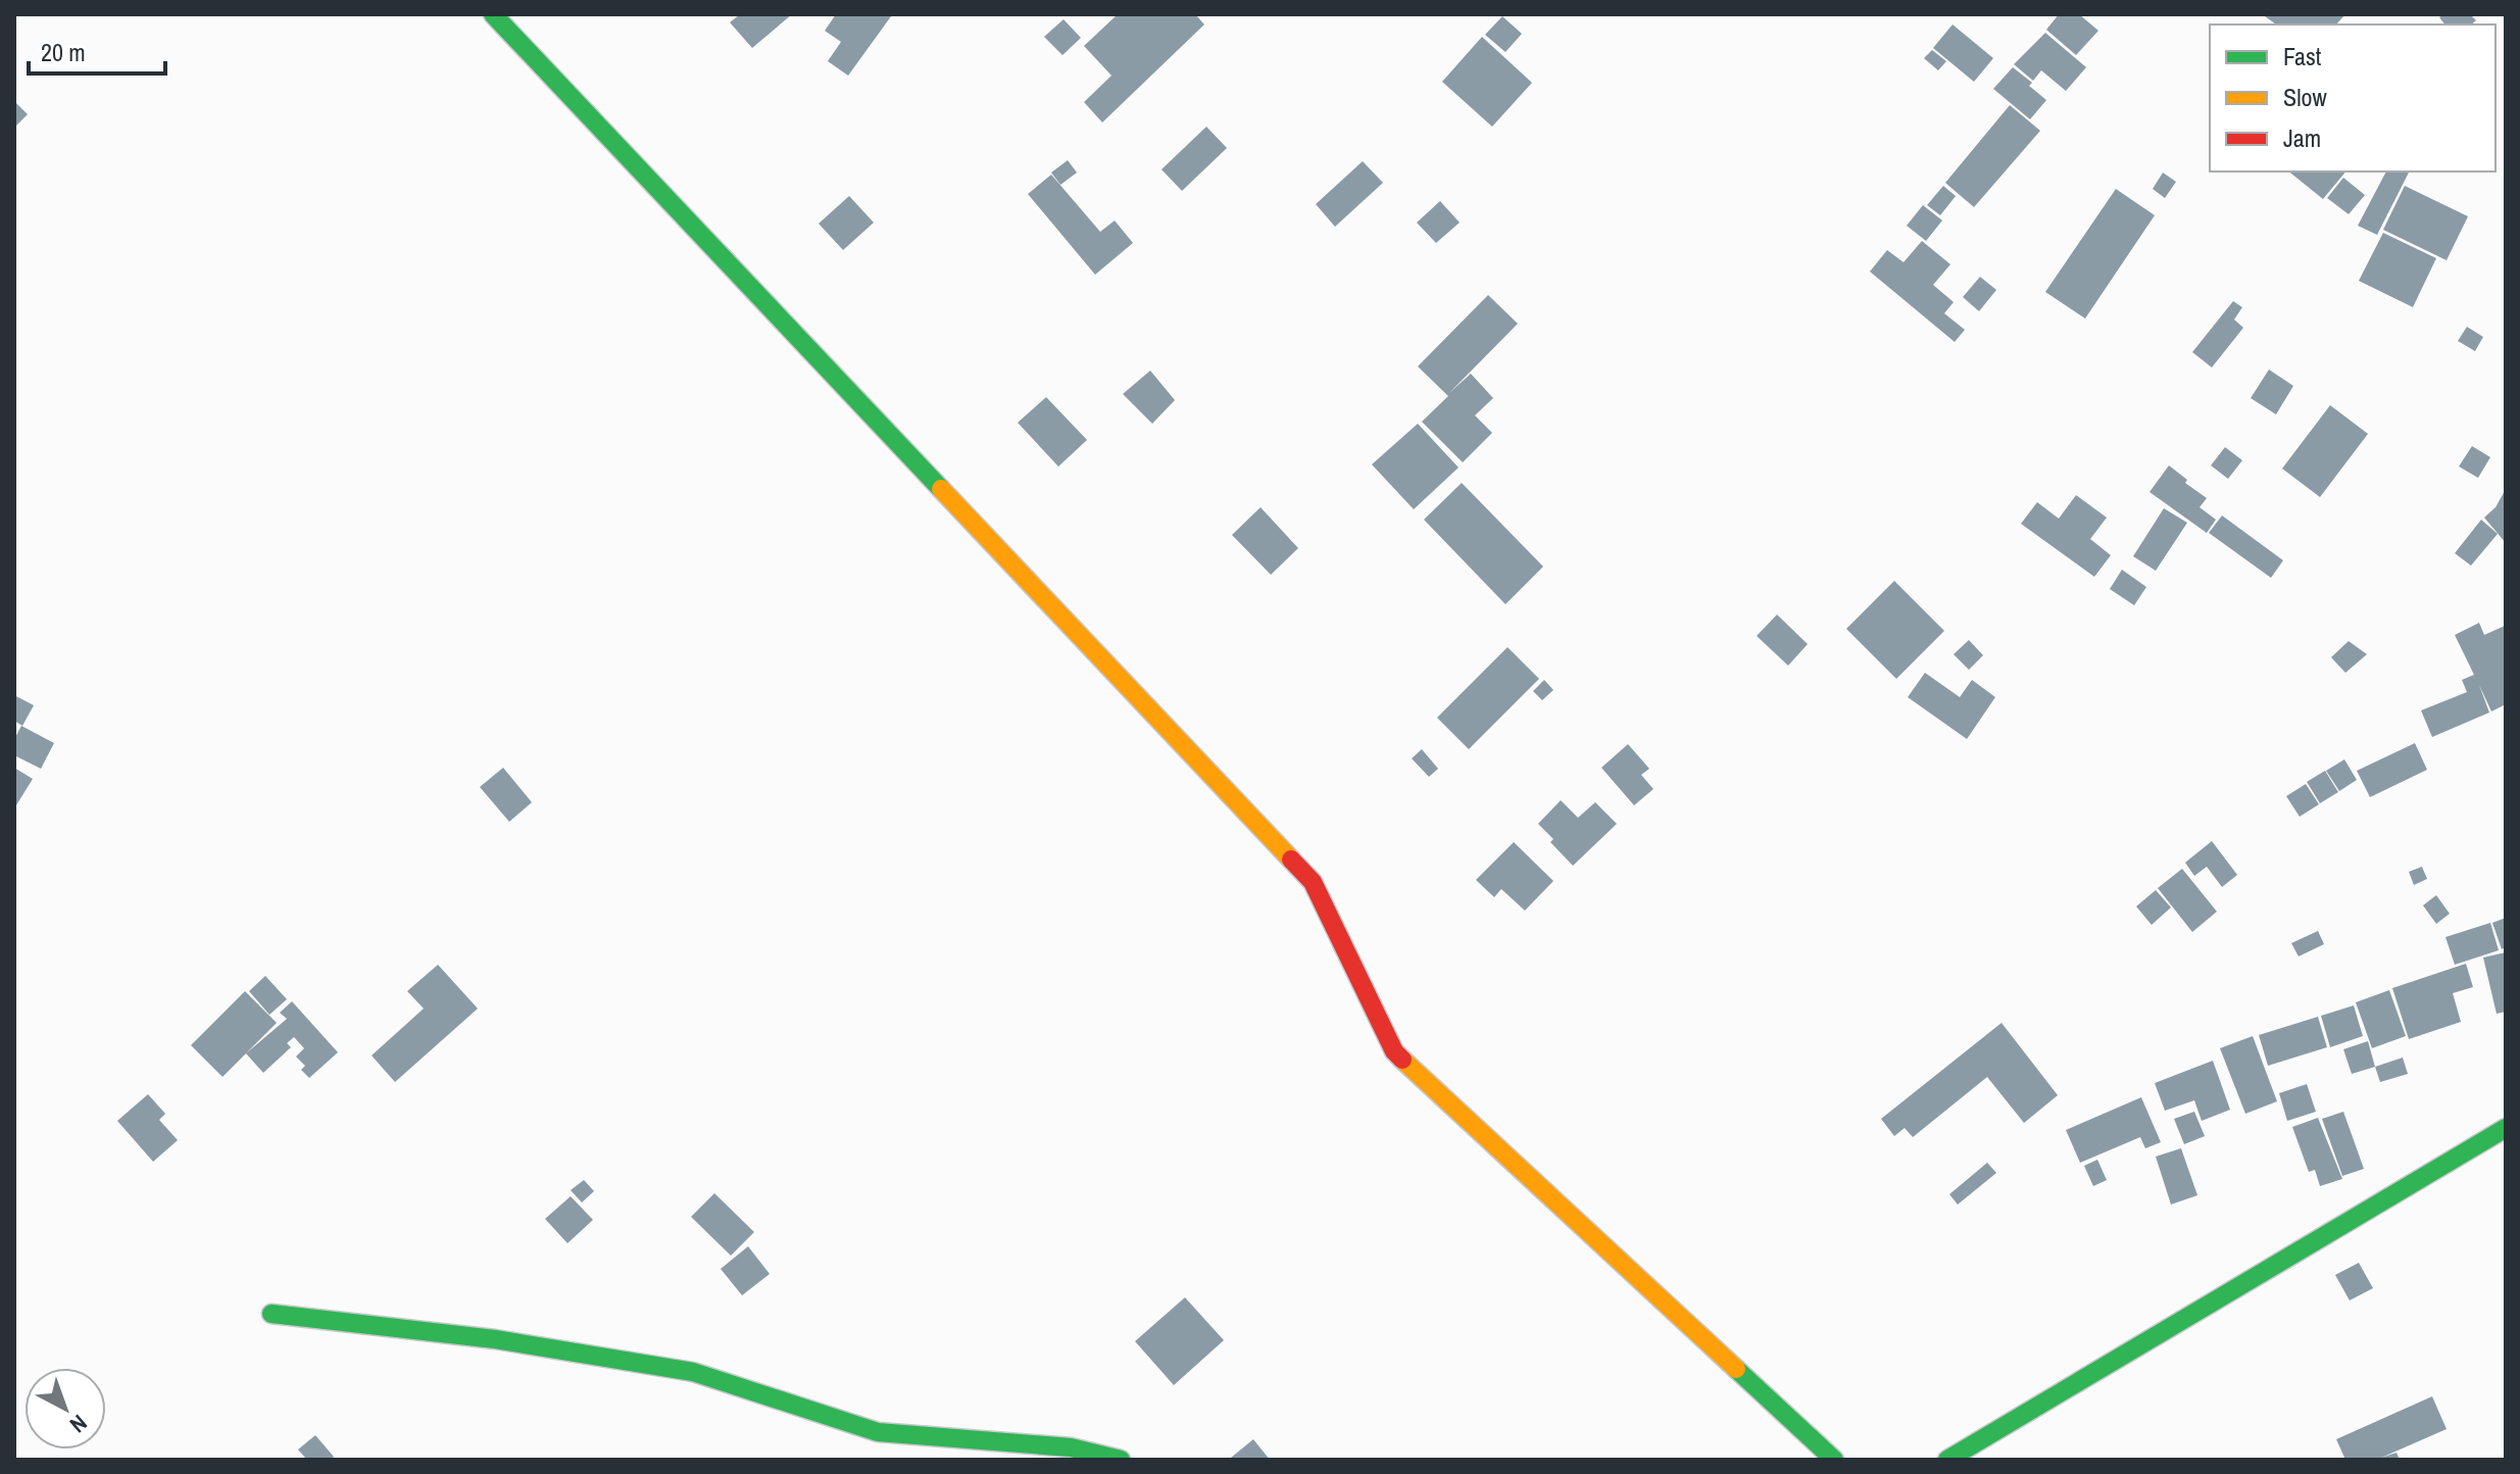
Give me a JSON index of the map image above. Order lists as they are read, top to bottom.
{
  "legend": ["Fast", "Slow", "Jam"],
  "scale_bar": "20 m",
  "north": "bottom right"
}
